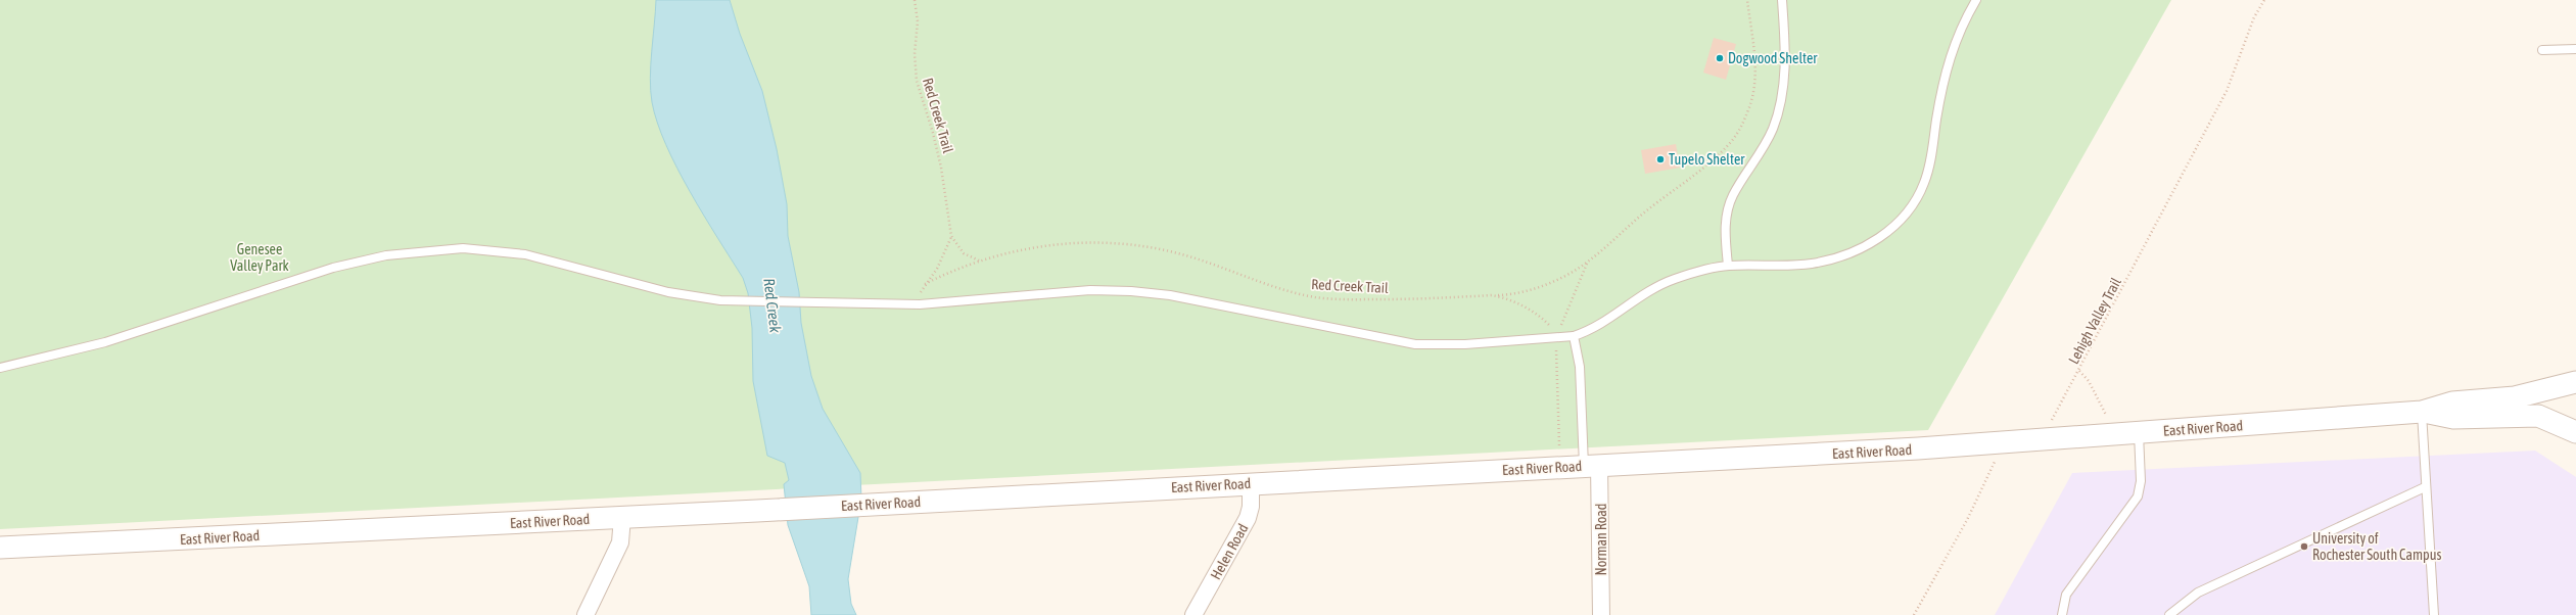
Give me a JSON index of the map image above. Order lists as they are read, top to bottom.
{
  "streets": {
    "street": ["East River Road", "Norman Road", "Helen Road"],
    "path": ["Red Creek Trail", "Lehigh Valley Trail"]
  },
  "crossings": [
    ["East River Road", "Norman Road"],
    ["East River Road", "Helen Road"]
  ],
  "water": ["Red Creek"],
  "parks": ["Genesee Valley Park"],
  "places": ["Dogwood Shelter", "Tupelo Shelter", "University of Rochester South Campus"]
}
